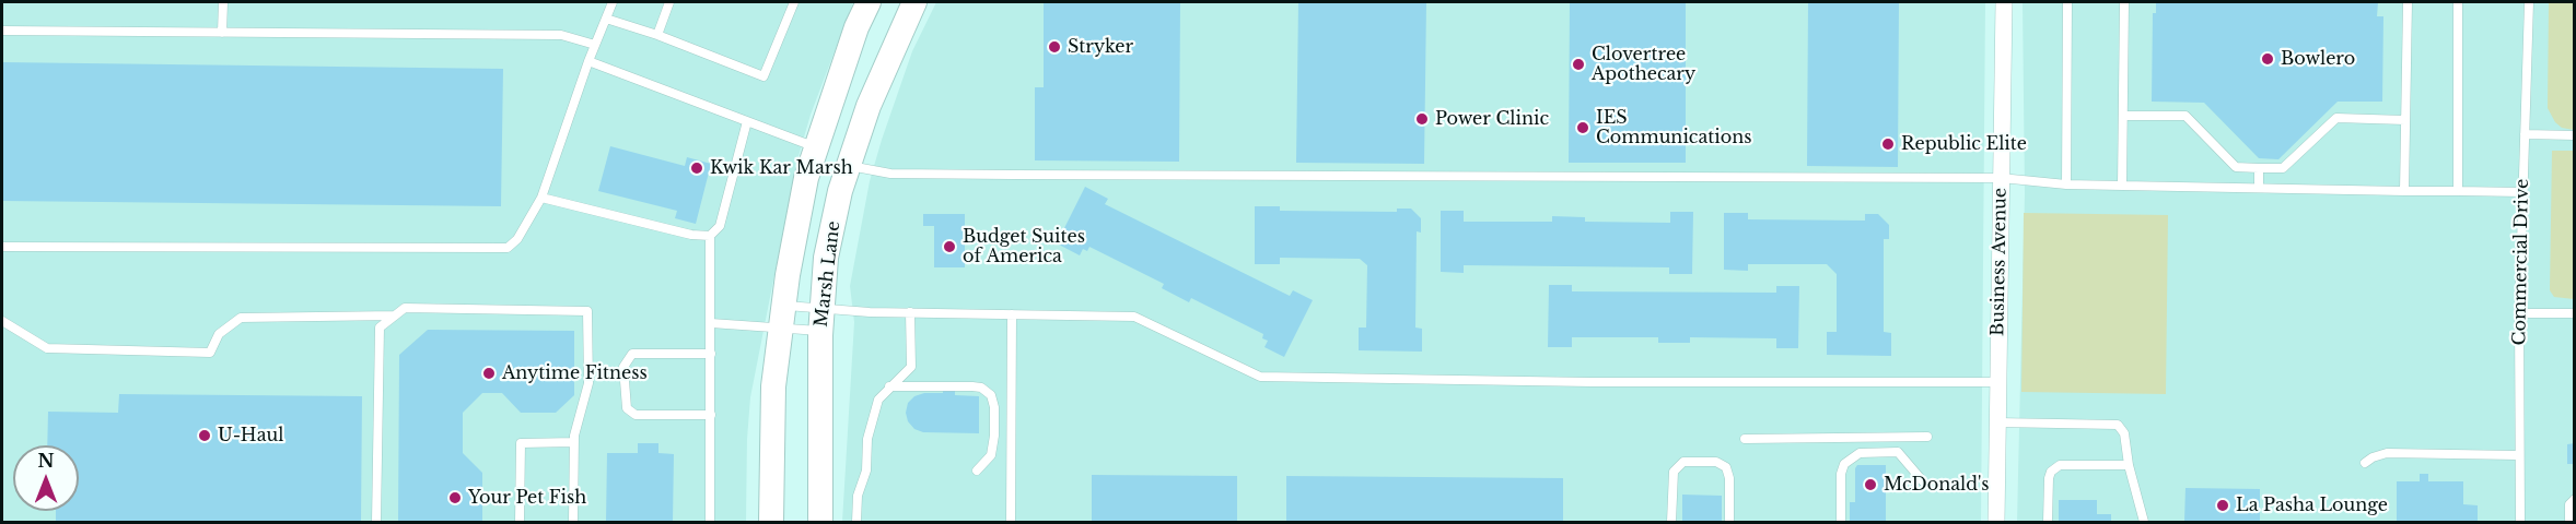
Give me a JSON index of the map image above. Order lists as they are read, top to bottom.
{
  "streets": {
    "main road": ["Marsh Lane"],
    "street": ["Business Avenue"],
    "lane": ["Commercial Drive"]
  },
  "places": [
    "Stryker",
    "Bowlero",
    "Clovertree Apothecary",
    "Power Clinic",
    "IES Communications",
    "Republic Elite",
    "Kwik Kar Marsh",
    "Budget Suites of America",
    "Anytime Fitness",
    "U-Haul",
    "McDonald's",
    "Your Pet Fish",
    "La Pasha Lounge"
  ],
  "north": "top"
}
